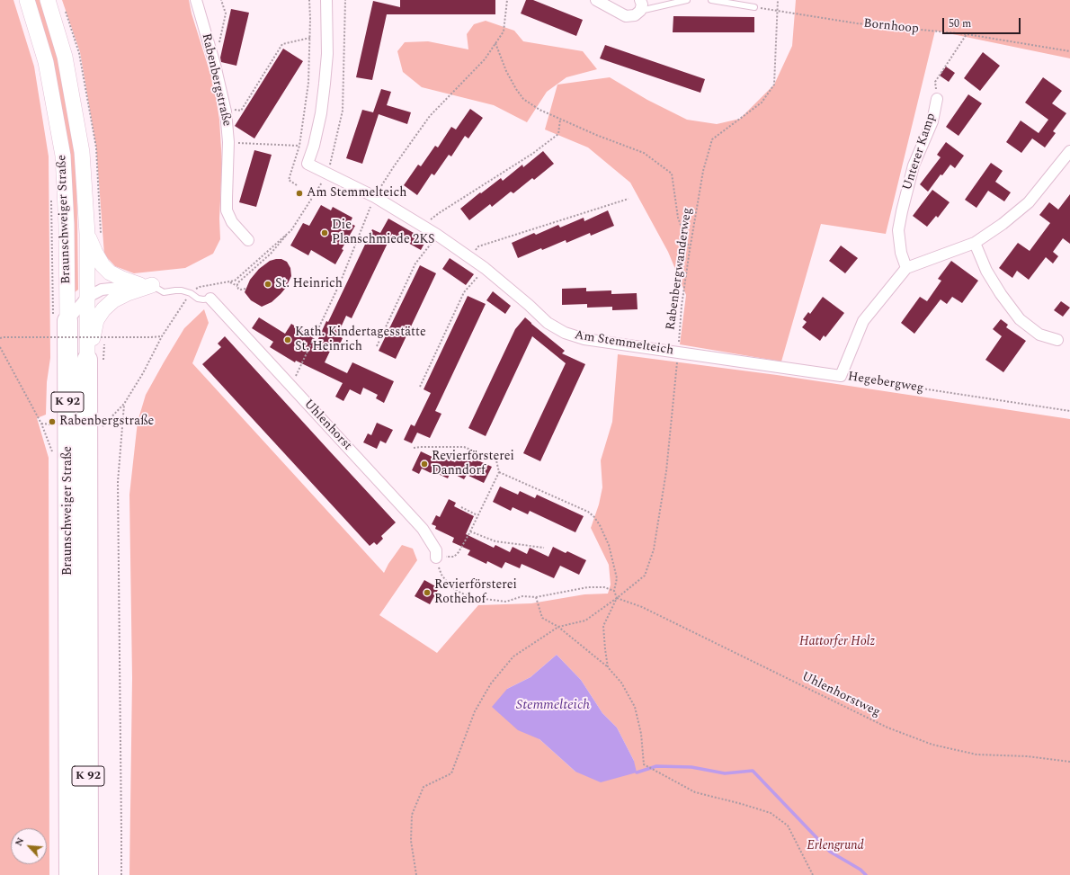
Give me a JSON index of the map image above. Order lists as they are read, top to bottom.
{
  "streets": {
    "highway": ["Braunschweiger Straße", "K 92"],
    "street": [
      "Rabenbergstraße",
      "Unterer Kamp",
      "Am Stemmelteich",
      "Hegebergweg",
      "Uhlenhorst"
    ],
    "path": ["Bornhoop", "Rabenbergwanderweg", "Uhlenhorstweg"]
  },
  "crossings": [
    ["Bornhoop", "Rabenbergwanderweg"],
    ["Unterer Kamp", "Hegebergweg"],
    ["Rabenbergwanderweg", "Am Stemmelteich"],
    ["Rabenbergwanderweg", "Uhlenhorstweg"],
    ["Am Stemmelteich", "Hegebergweg"]
  ],
  "water": ["Stemmelteich"],
  "parks": ["Hattorfer Holz", "Erlengrund"],
  "places": [
    "Am Stemmelteich",
    "Die Planschmiede 2KS",
    "St. Heinrich",
    "Kath. Kindertagesstätte St. Heinrich",
    "Rabenbergstraße",
    "Revierförsterei Danndorf",
    "Revierförsterei Rothehof"
  ],
  "scale_bar": "50 m",
  "north": "top left"
}
